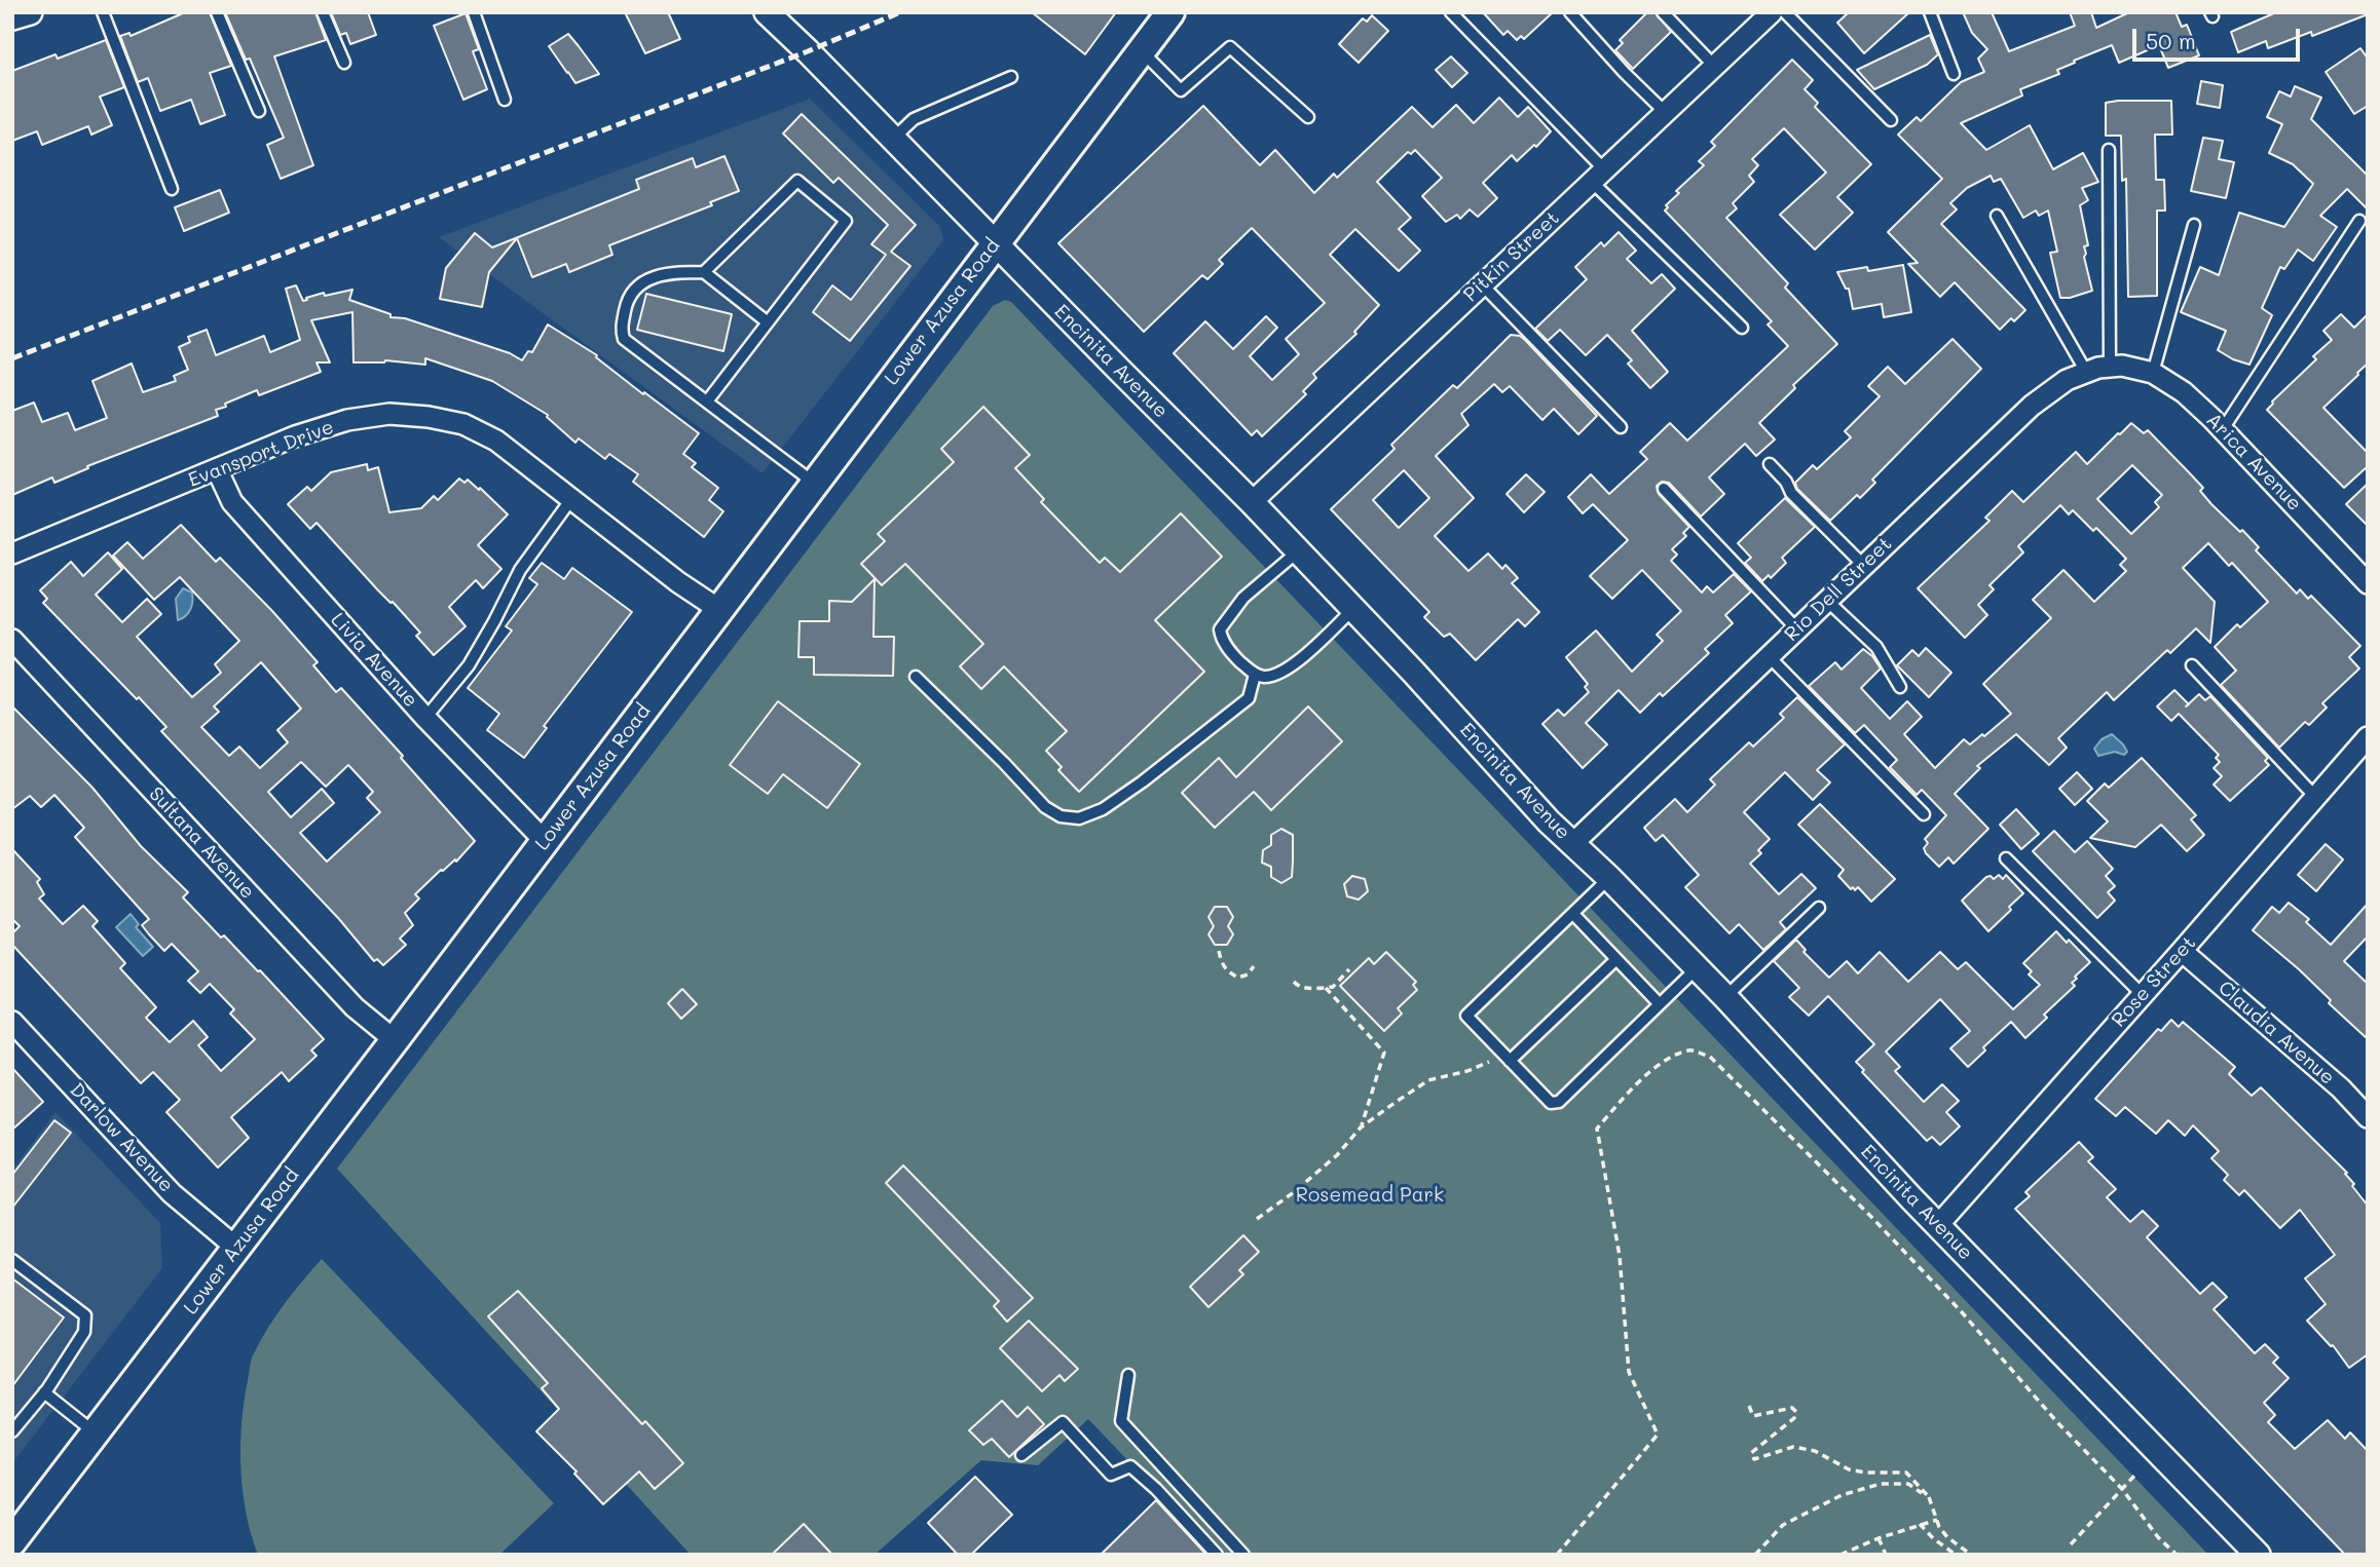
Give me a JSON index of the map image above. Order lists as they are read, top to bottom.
{
  "streets": {
    "main road": ["Lower Azusa Road"],
    "street": [
      "Pitkin Street",
      "Encinita Avenue",
      "Evansport Drive",
      "Arica Avenue",
      "Rio Dell Street",
      "Livia Avenue",
      "Sultana Avenue",
      "Rose Street",
      "Claudia Avenue",
      "Darlow Avenue"
    ]
  },
  "crossings": [
    ["Pitkin Street", "Encinita Avenue"],
    ["Lower Azusa Road", "Encinita Avenue"],
    ["Lower Azusa Road", "Evansport Drive"],
    ["Lower Azusa Road", "Livia Avenue"],
    ["Lower Azusa Road", "Sultana Avenue"],
    ["Lower Azusa Road", "Darlow Avenue"],
    ["Encinita Avenue", "Rio Dell Street"],
    ["Encinita Avenue", "Rose Street"],
    ["Evansport Drive", "Livia Avenue"],
    ["Arica Avenue", "Rio Dell Street"],
    ["Rose Street", "Claudia Avenue"]
  ],
  "parks": ["Rosemead Park"],
  "scale_bar": "50 m"
}
